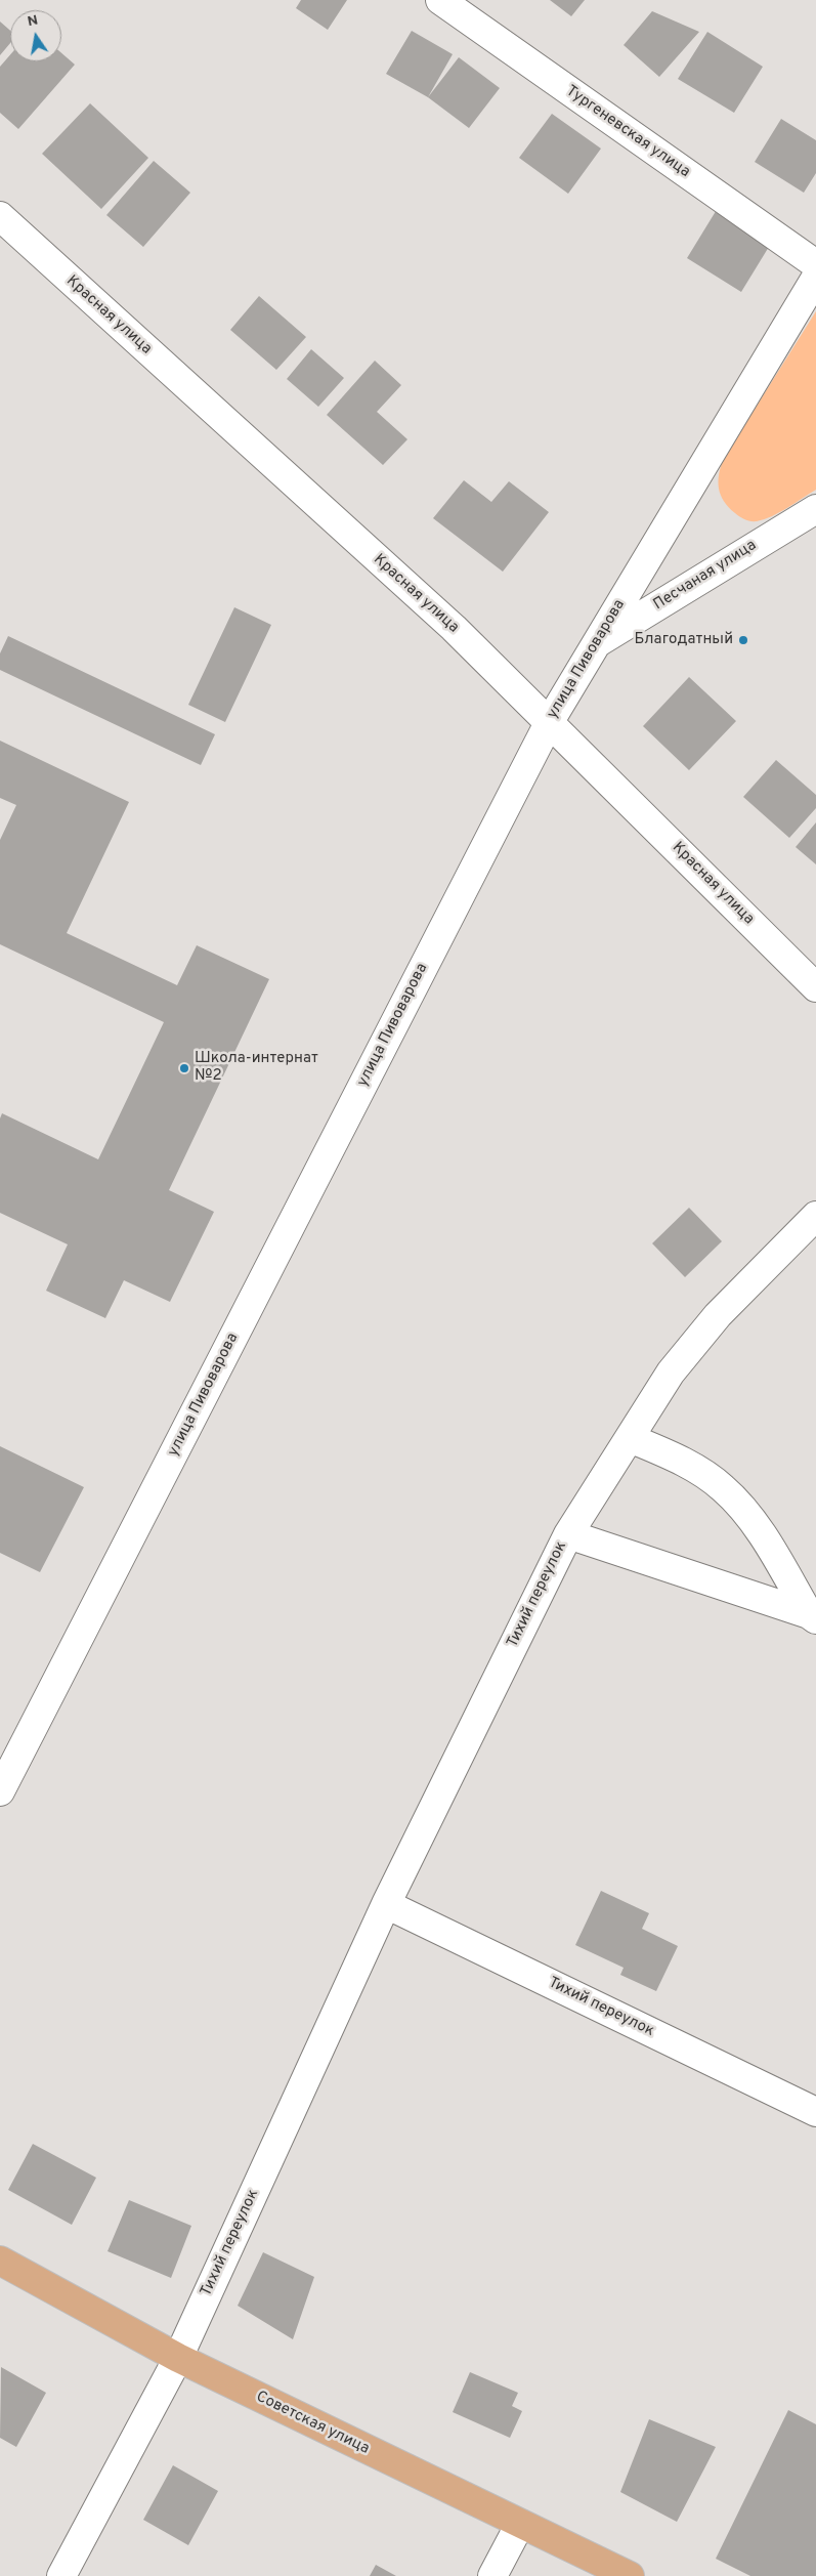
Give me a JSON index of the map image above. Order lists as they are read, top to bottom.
{
  "streets": {
    "main road": ["Советская улица"],
    "street": [
      "Тургеневская улица",
      "Красная улица",
      "Песчаная улица",
      "улица Пивоварова",
      "Тихий переулок"
    ]
  },
  "crossings": [
    ["Красная улица", "улица Пивоварова"],
    ["Песчаная улица", "улица Пивоварова"],
    ["Тихий переулок", "Советская улица"]
  ],
  "places": ["Благодатный", "Школа-интернат №2"],
  "north": "top"
}
